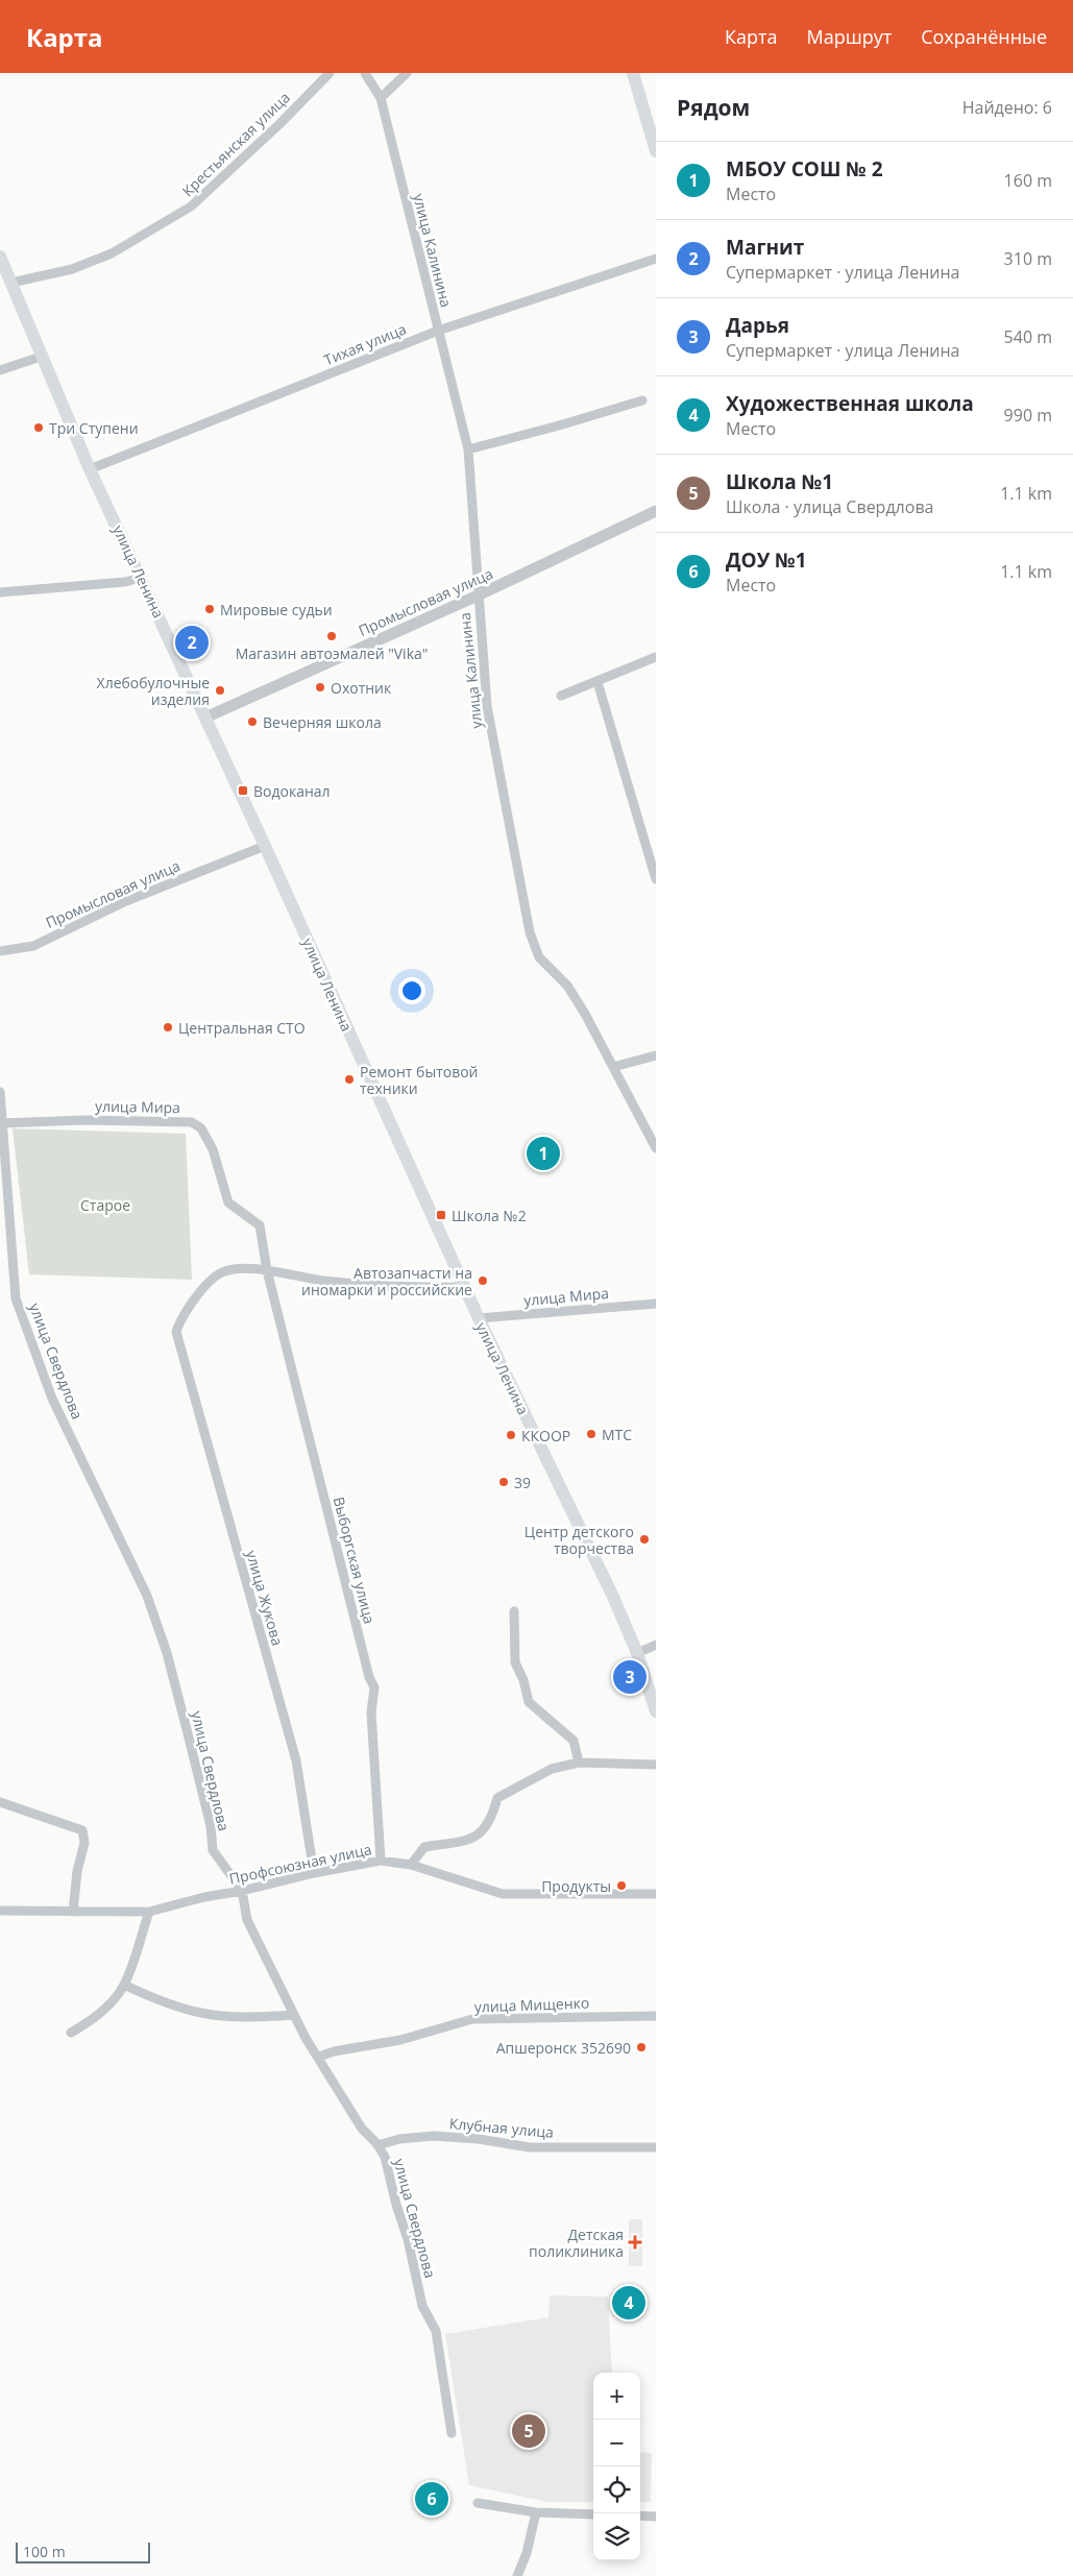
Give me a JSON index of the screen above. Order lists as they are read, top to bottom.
{
  "streets": {
    "main road": ["улица Ленина"],
    "street": [
      "Крестьянская улица",
      "улица Калинина",
      "Тихая улица",
      "Промысловая улица",
      "улица Мира",
      "улица Свердлова",
      "Выборгская улица",
      "улица Жукова",
      "Профсоюзная улица",
      "улица Мищенко",
      "Клубная улица"
    ]
  },
  "crossings": [
    ["Крестьянская улица", "улица Ленина"],
    ["улица Калинина", "Тихая улица"],
    ["улица Калинина", "Промысловая улица"],
    ["Тихая улица", "улица Ленина"],
    ["улица Ленина", "Промысловая улица"],
    ["улица Ленина", "улица Мира"],
    ["улица Мира", "улица Свердлова"],
    ["улица Мира", "Выборгская улица"],
    ["улица Мира", "улица Жукова"],
    ["улица Свердлова", "Профсоюзная улица"],
    ["улица Свердлова", "улица Мищенко"],
    ["улица Свердлова", "Клубная улица"],
    ["Выборгская улица", "улица Жукова"],
    ["Выборгская улица", "Профсоюзная улица"],
    ["улица Жукова", "Профсоюзная улица"]
  ],
  "parks": ["Старое"],
  "places": {
    "other": [
      "Три Ступени",
      "Мировые судьи",
      "Магазин автоэмалей \"Vika\"",
      "Охотник",
      "Хлебобулочные изделия",
      "Вечерняя школа",
      "Центральная СТО",
      "Ремонт бытовой техники",
      "Автозапчасти на иномарки и российские",
      "МТС",
      "ККООР",
      "39",
      "Центр детского творчества",
      "Продукты",
      "Апшеронск 352690"
    ],
    "transit": ["Водоканал", "Школа №2"],
    "health": ["Детская поликлиника"]
  },
  "scale_bar": "100 m",
  "page": {
    "header": "Карта",
    "nav": ["Карта", "Маршрут", "Сохранённые"],
    "heading": ["Рядом", "Найдено: 6"],
    "list": [
      {
        "mark": "1",
        "name": "МБОУ СОШ № 2",
        "note": "Место",
        "value": "160 m"
      },
      {
        "mark": "2",
        "name": "Магнит",
        "note": "Супермаркет · улица Ленина",
        "value": "310 m"
      },
      {
        "mark": "3",
        "name": "Дарья",
        "note": "Супермаркет · улица Ленина",
        "value": "540 m"
      },
      {
        "mark": "4",
        "name": "Художественная школа",
        "note": "Место",
        "value": "990 m"
      },
      {
        "mark": "5",
        "name": "Школа №1",
        "note": "Школа · улица Свердлова",
        "value": "1.1 km"
      },
      {
        "mark": "6",
        "name": "ДОУ №1",
        "note": "Место",
        "value": "1.1 km"
      }
    ],
    "pins": [
      "2",
      "1",
      "3",
      "4",
      "5",
      "6"
    ],
    "map_buttons": ["+", "−"],
    "scale": "100 m"
  }
}
